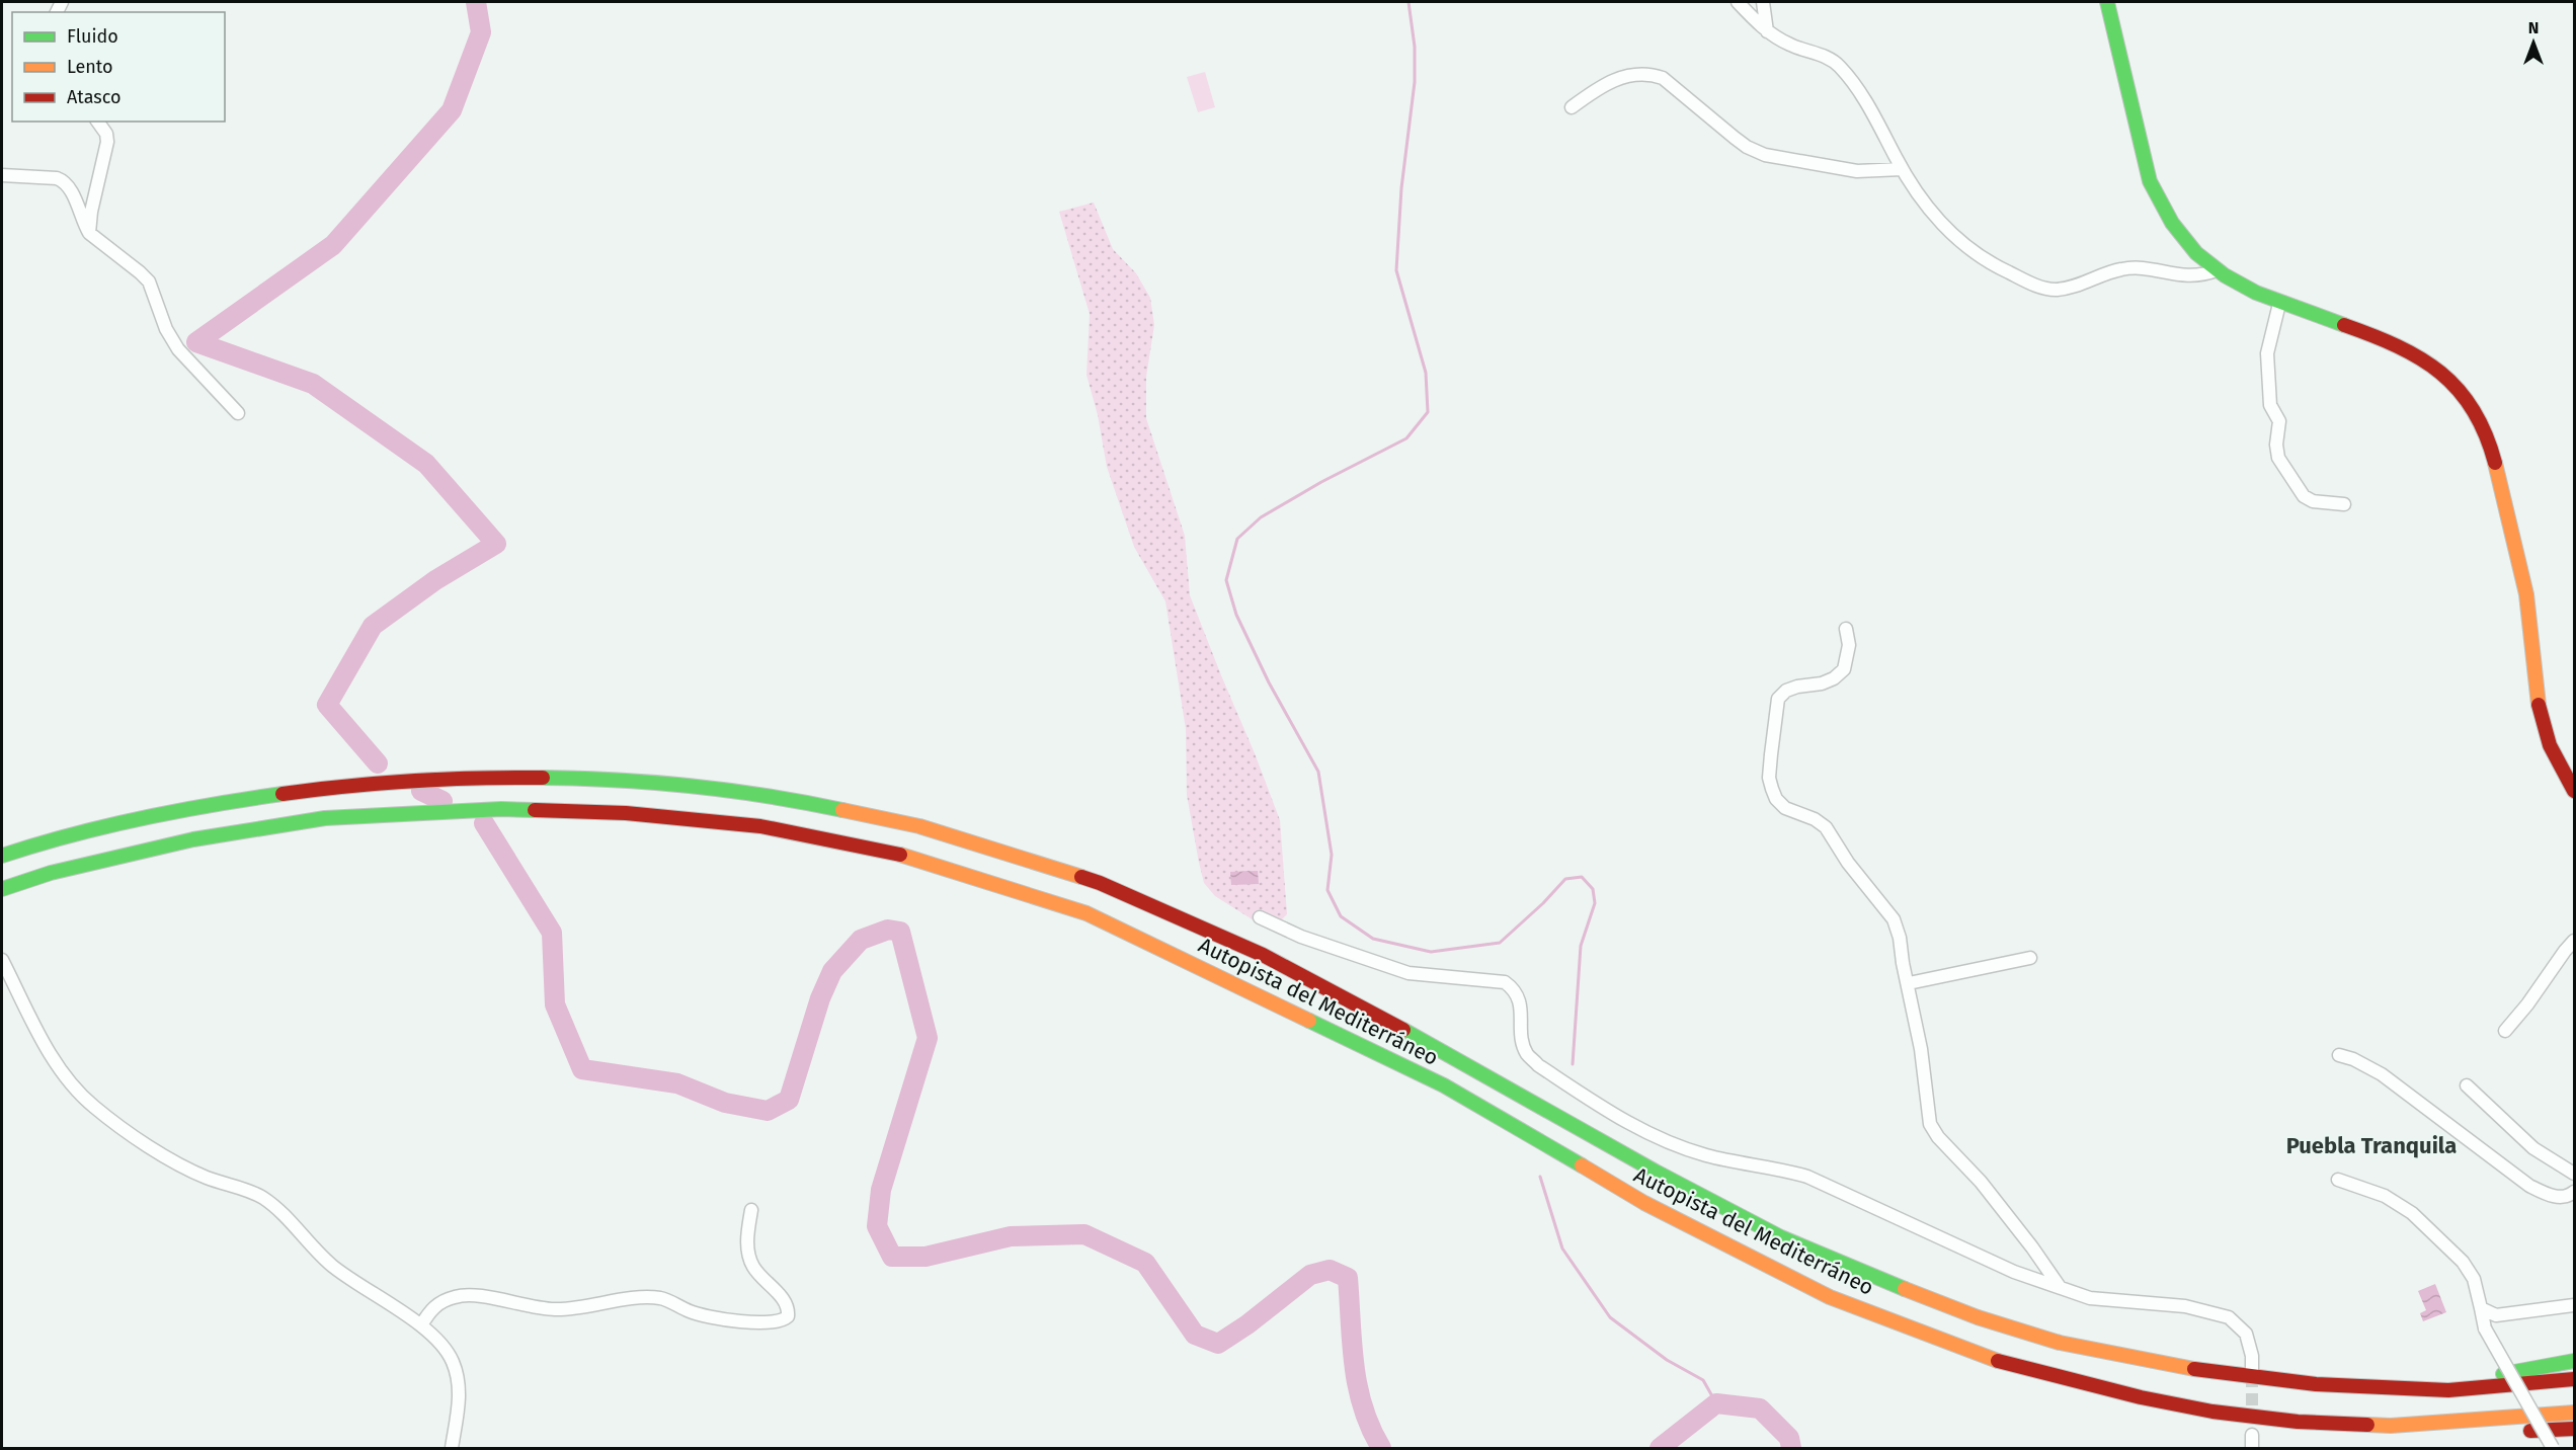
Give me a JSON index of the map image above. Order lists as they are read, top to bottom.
{
  "streets": {
    "main road": ["Autopista del Mediterráneo"]
  },
  "districts": ["Puebla Tranquila"],
  "legend": ["Fluido", "Lento", "Atasco"],
  "north": "top"
}
